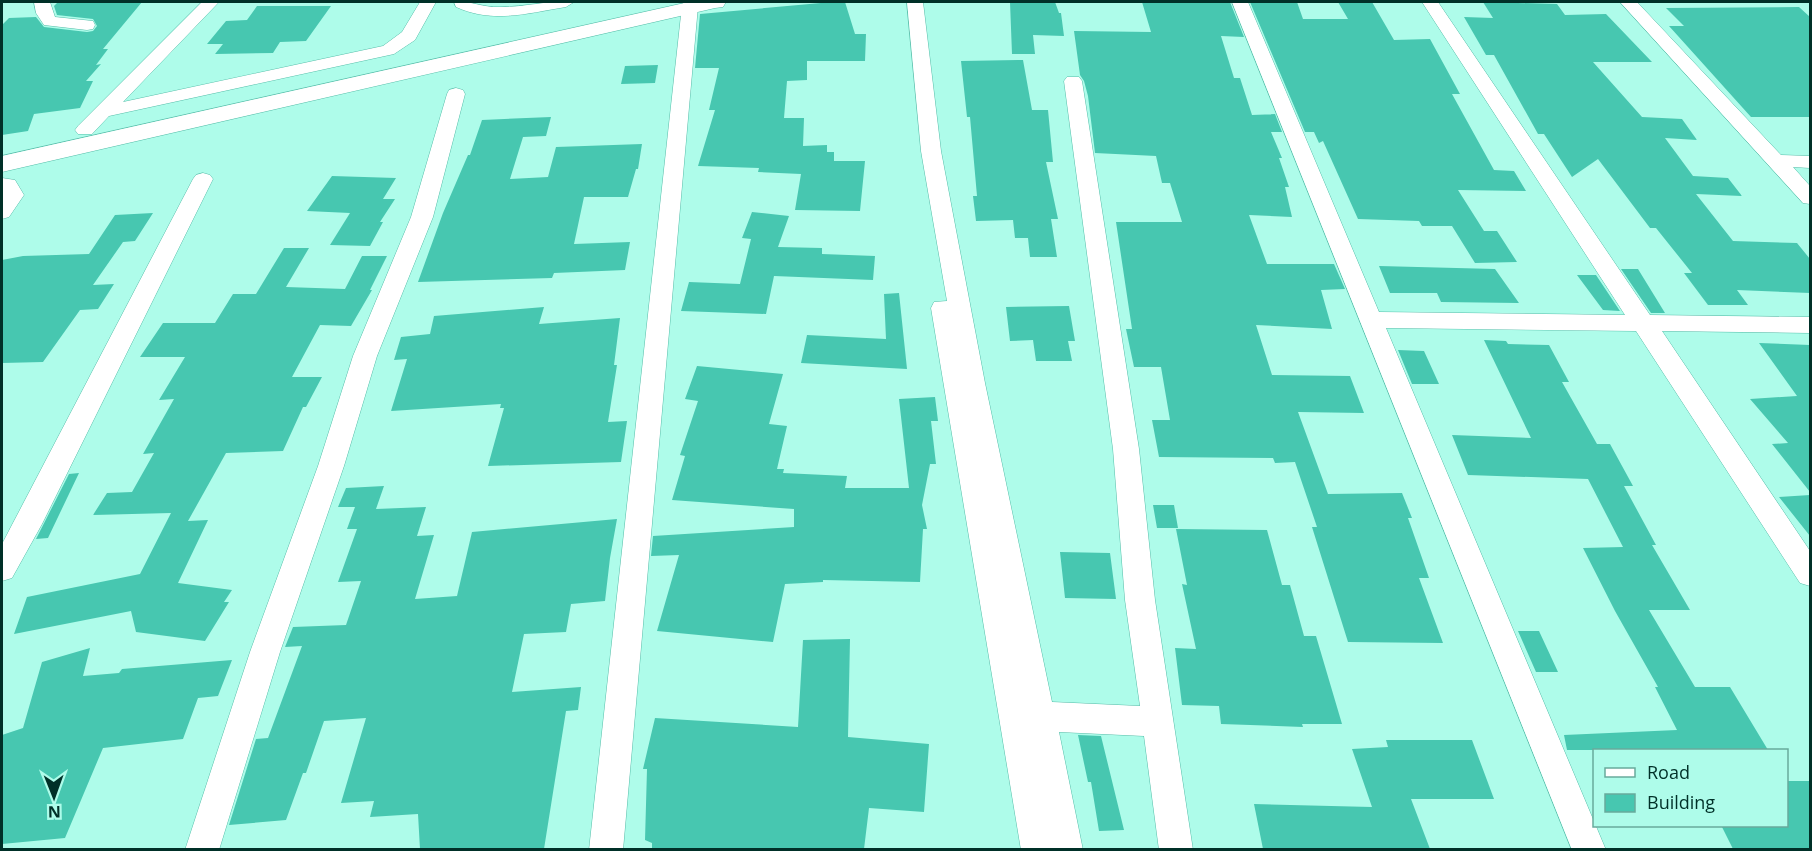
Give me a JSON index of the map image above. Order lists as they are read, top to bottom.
{
  "legend": ["Road", "Building"],
  "north": "bottom"
}
